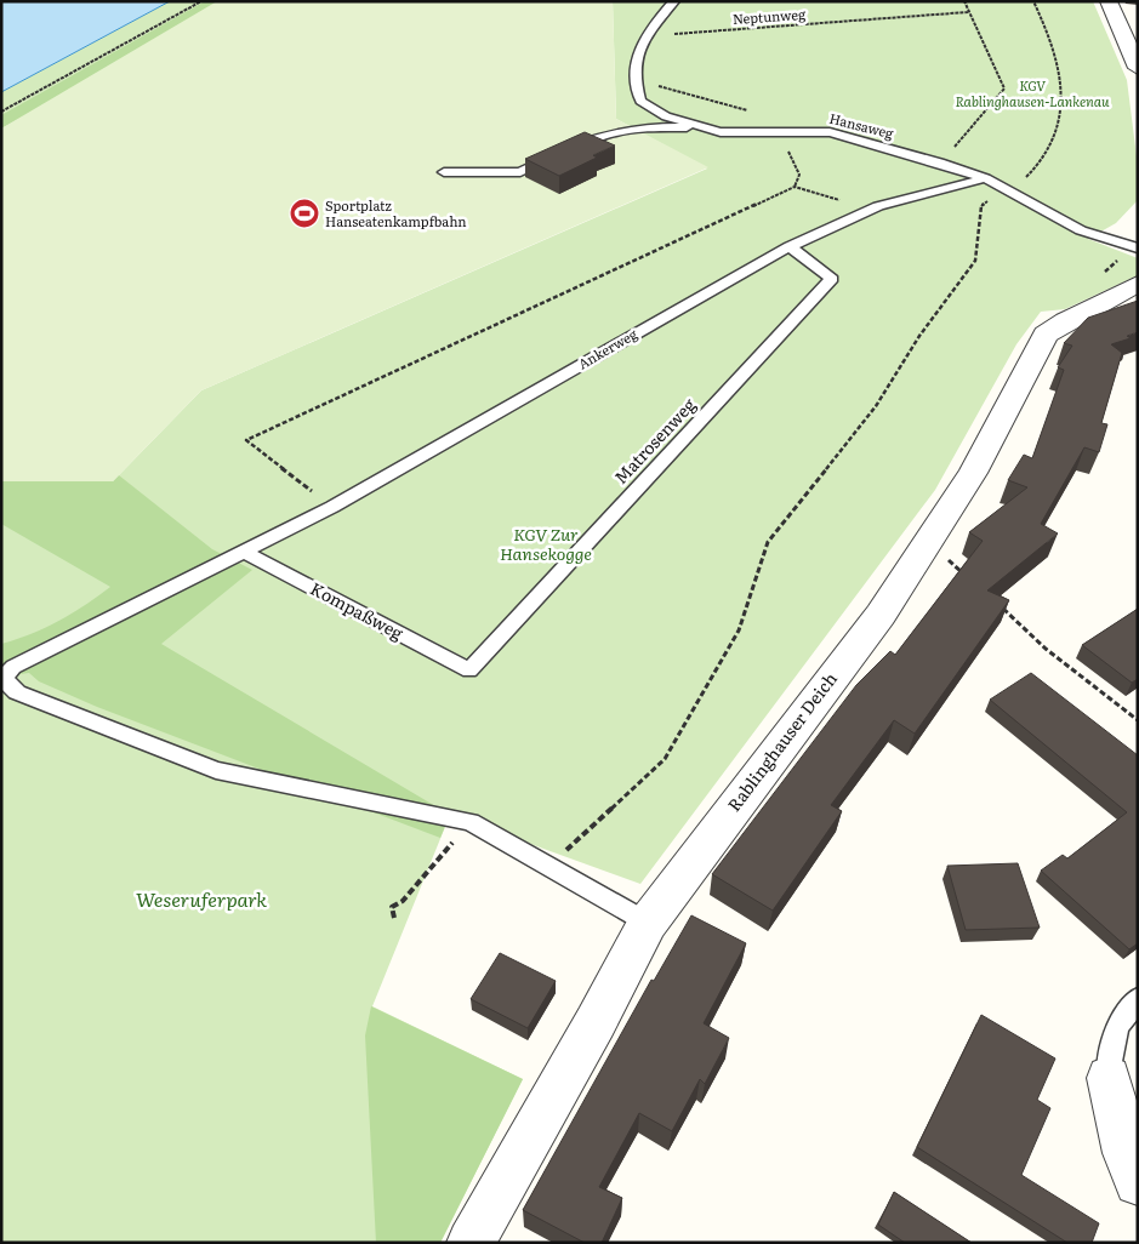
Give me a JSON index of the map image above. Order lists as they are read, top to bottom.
{
  "streets": {
    "street": ["Rablinghauser Deich"],
    "lane": [
      "Hansaweg",
      "Ankerweg",
      "Matrosenweg",
      "Kompaßweg"
    ],
    "path": ["Neptunweg"]
  },
  "crossings": [
    ["Hansaweg", "Ankerweg"],
    ["Ankerweg", "Matrosenweg"],
    ["Ankerweg", "Kompaßweg"],
    ["Matrosenweg", "Kompaßweg"]
  ],
  "parks": ["KGV Rablinghausen-Lankenau", "KGV Zur Hansekogge", "Weseruferpark"],
  "places": {
    "sports": ["Sportplatz Hanseatenkampfbahn"]
  }
}
